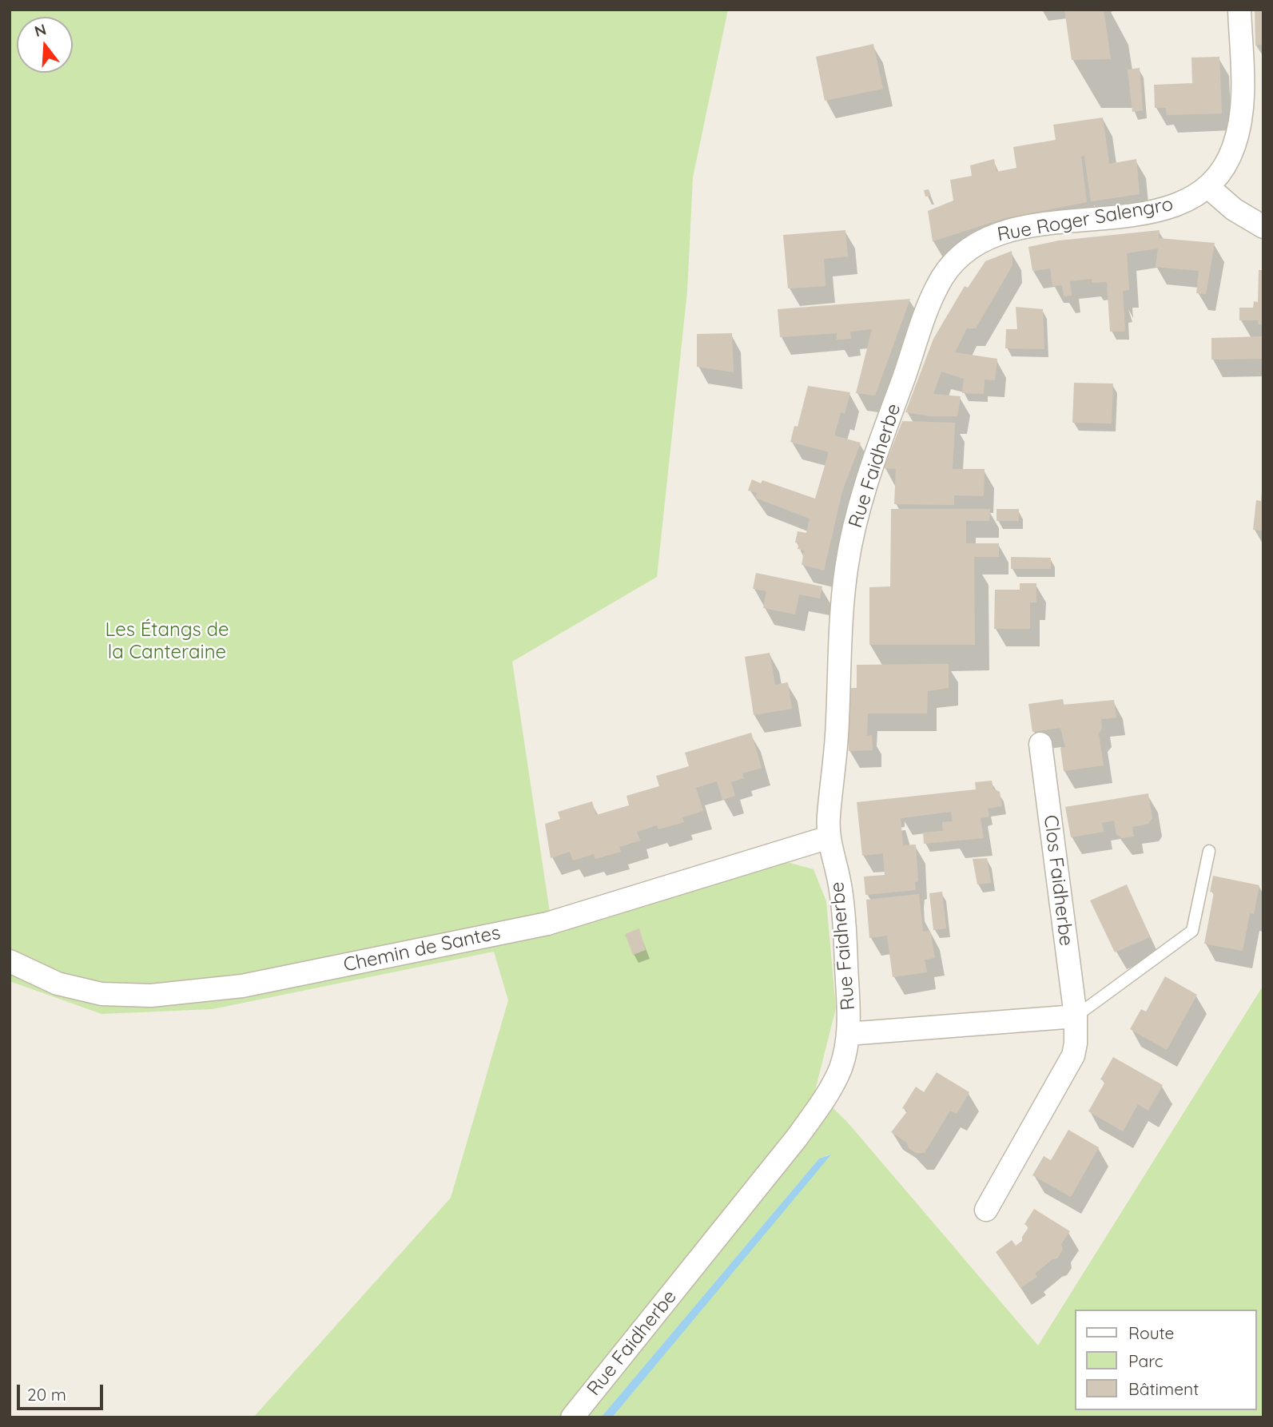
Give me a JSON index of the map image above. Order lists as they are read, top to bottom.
{
  "streets": {
    "street": [
      "Rue Roger Salengro",
      "Rue Faidherbe",
      "Clos Faidherbe",
      "Chemin de Santes"
    ]
  },
  "crossings": [
    ["Rue Roger Salengro", "Rue Faidherbe"],
    ["Rue Faidherbe", "Chemin de Santes"]
  ],
  "parks": ["Les Étangs de la Canteraine"],
  "legend": ["Route", "Parc", "Bâtiment"],
  "scale_bar": "20 m",
  "north": "top"
}
